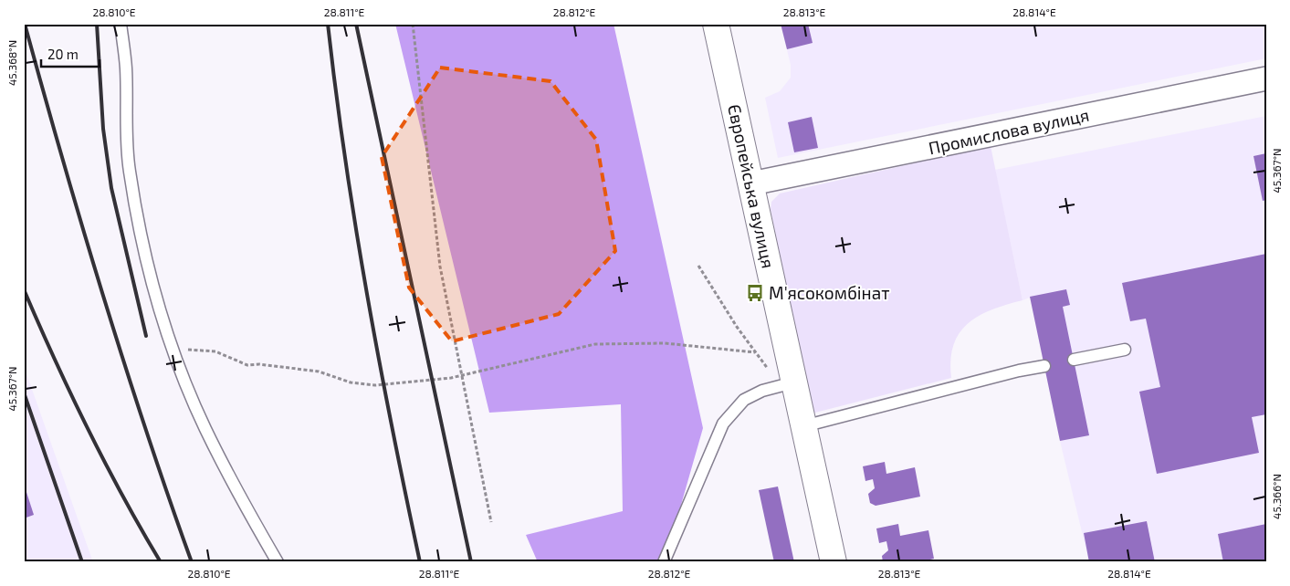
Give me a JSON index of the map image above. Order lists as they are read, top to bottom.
{
  "streets": {
    "main road": ["Європейська вулиця"],
    "street": ["Промислова вулиця"]
  },
  "crossings": [
    ["Промислова вулиця", "Європейська вулиця"]
  ],
  "places": {
    "bus stop": ["М'ясокомбінат"]
  },
  "scale_bar": "20 m",
  "coordinates": [
    "28.810°E",
    "28.811°E",
    "28.812°E",
    "28.813°E",
    "28.814°E",
    "45.368°N",
    "45.367°N",
    "45.366°N"
  ]
}
